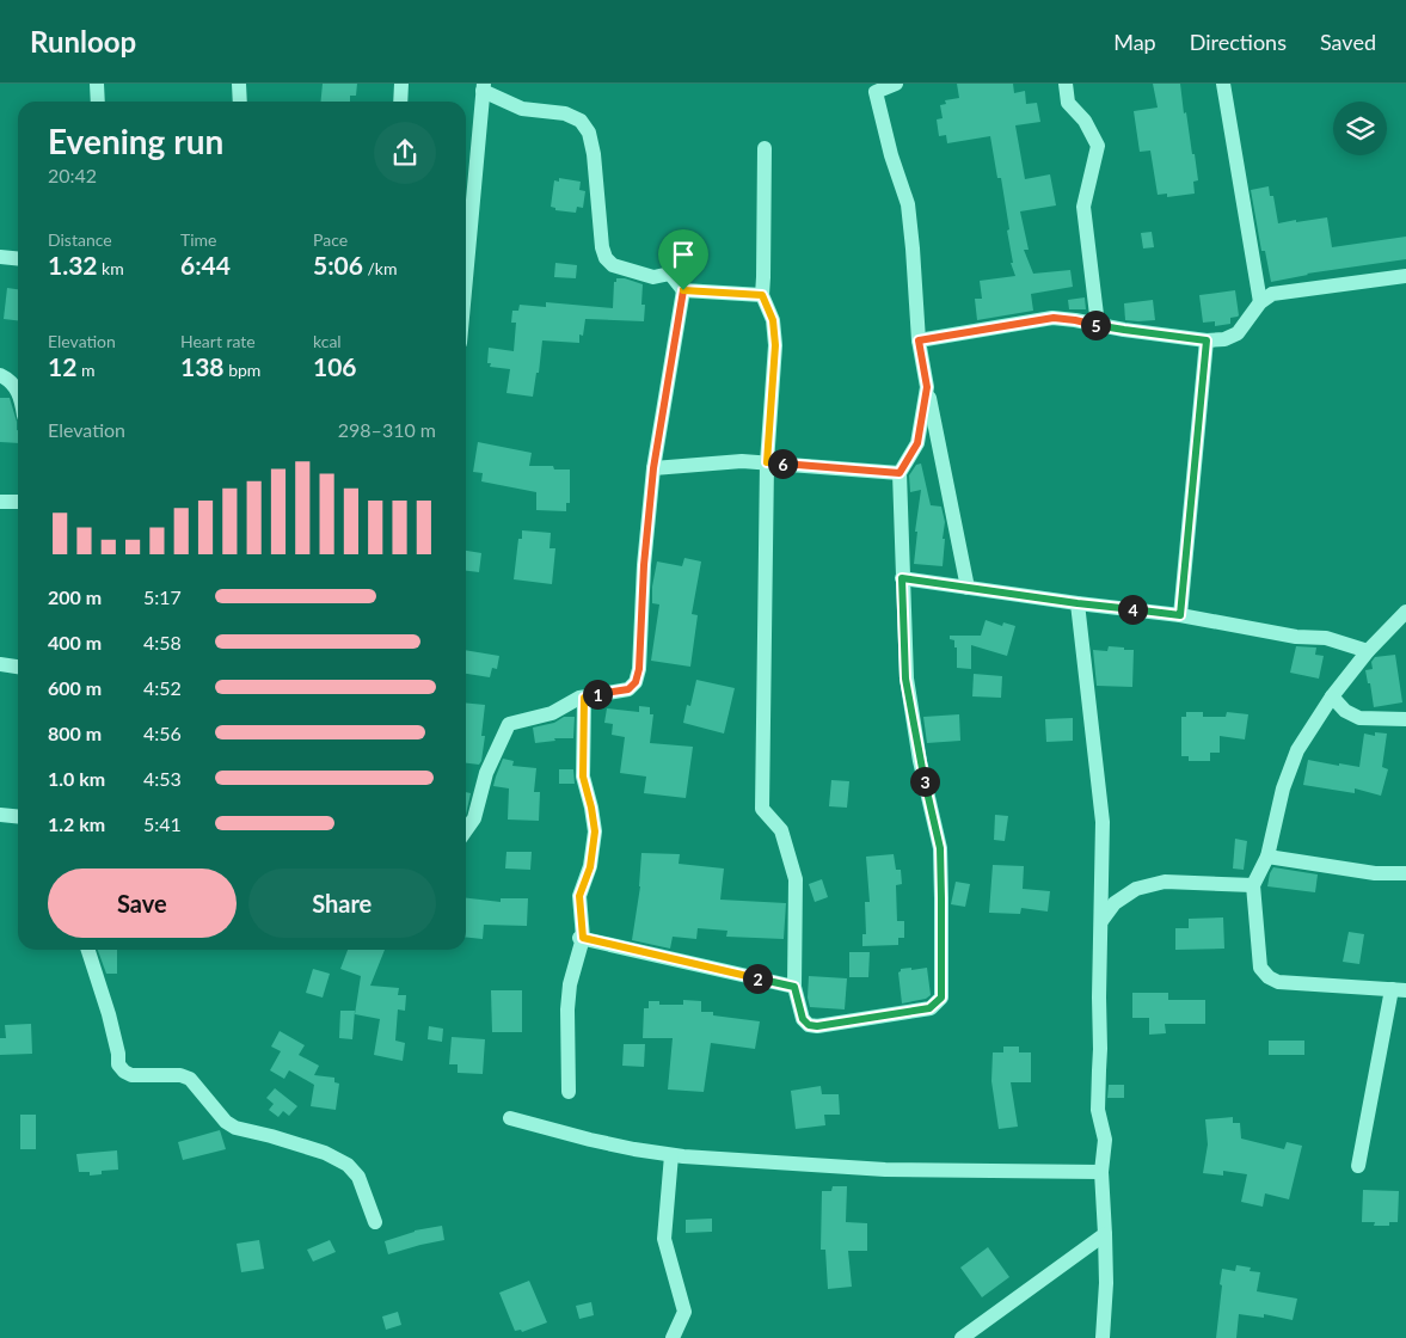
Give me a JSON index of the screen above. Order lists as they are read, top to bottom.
{
  "page": {
    "header": "Runloop",
    "nav": ["Map", "Directions", "Saved"],
    "heading": ["Evening run", "20:42"],
    "stats": [
      ["Distance", "1.32 km"],
      ["Time", "6:44"],
      ["Pace", "5:06 /km"],
      ["Elevation", "12 m"],
      ["Heart rate", "138 bpm"],
      ["kcal", "106"]
    ],
    "pins": [
      "5",
      "6",
      "4",
      "1",
      "3",
      "2"
    ],
    "chart": ["Elevation", "298–310 m"],
    "list": [
      {
        "name": "200 m",
        "note": "5:17"
      },
      {
        "name": "400 m",
        "note": "4:58"
      },
      {
        "name": "600 m",
        "note": "4:52"
      },
      {
        "name": "800 m",
        "note": "4:56"
      },
      {
        "name": "1.0 km",
        "note": "4:53"
      },
      {
        "name": "1.2 km",
        "note": "5:41"
      }
    ],
    "buttons": ["Save", "Share"]
  }
}
